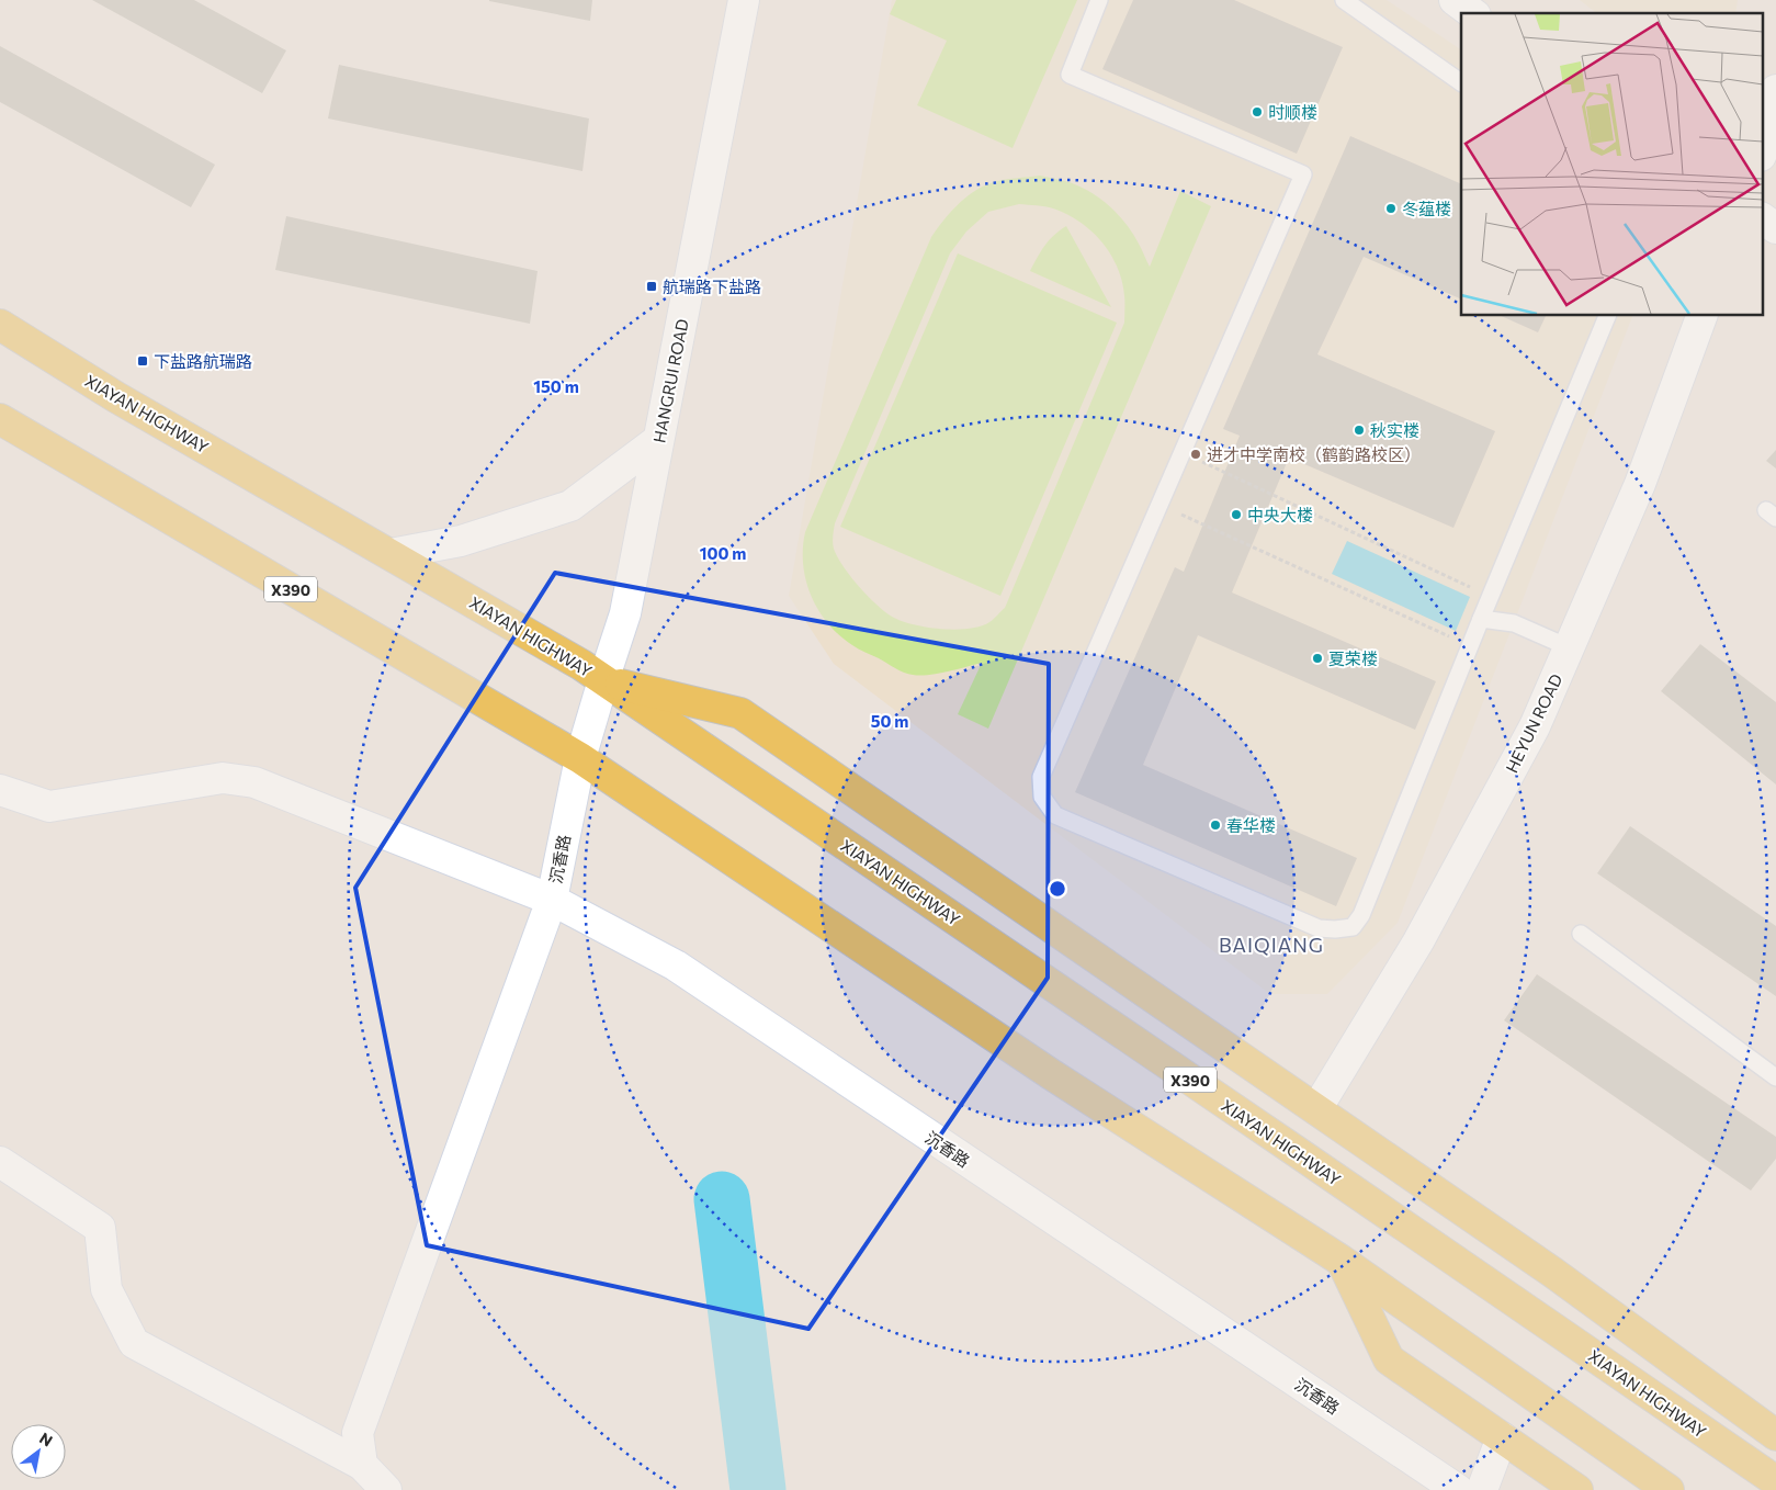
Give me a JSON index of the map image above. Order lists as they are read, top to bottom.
{
  "streets": {
    "main road": ["XIAYAN HIGHWAY", "X390"],
    "street": ["HANGRUI ROAD", "HEYUN ROAD", "沉香路"]
  },
  "crossings": [
    ["HANGRUI ROAD", "XIAYAN HIGHWAY"],
    ["HANGRUI ROAD", "X390"],
    ["HANGRUI ROAD", "沉香路"],
    ["X390", "沉香路"]
  ],
  "districts": ["BAIQIANG"],
  "places": {
    "other": [
      "时顺楼",
      "冬蕴楼",
      "秋实楼",
      "进才中学南校（鹤韵路校区）",
      "中央大楼",
      "夏荣楼",
      "春华楼"
    ],
    "transit": ["航瑞路下盐路", "下盐路航瑞路"]
  },
  "north": "top right",
  "rings": ["150 m", "100 m", "50 m"]
}
